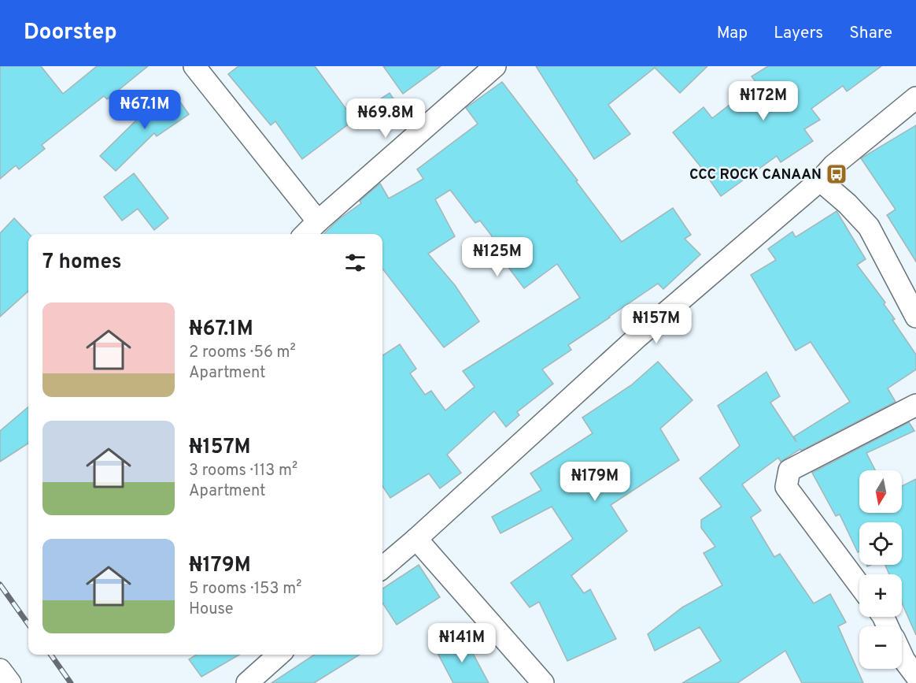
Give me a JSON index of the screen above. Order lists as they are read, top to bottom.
{
  "places": {
    "bus stop": ["CCC ROCK CANAAN"]
  },
  "north": "bottom",
  "page": {
    "header": "Doorstep",
    "nav": ["Map", "Layers", "Share"],
    "price": [
      "₦172M",
      "₦67.1M",
      "₦69.8M",
      "₦125M",
      "₦157M",
      "₦179M",
      "₦141M"
    ],
    "heading": "7 homes",
    "list": [
      {
        "name": "₦67.1M",
        "note": "2 rooms · 56 m² · Apartment"
      },
      {
        "name": "₦157M",
        "note": "3 rooms · 113 m² · Apartment"
      },
      {
        "name": "₦179M",
        "note": "5 rooms · 153 m² · House"
      }
    ],
    "map_buttons": ["+", "−"]
  }
}
